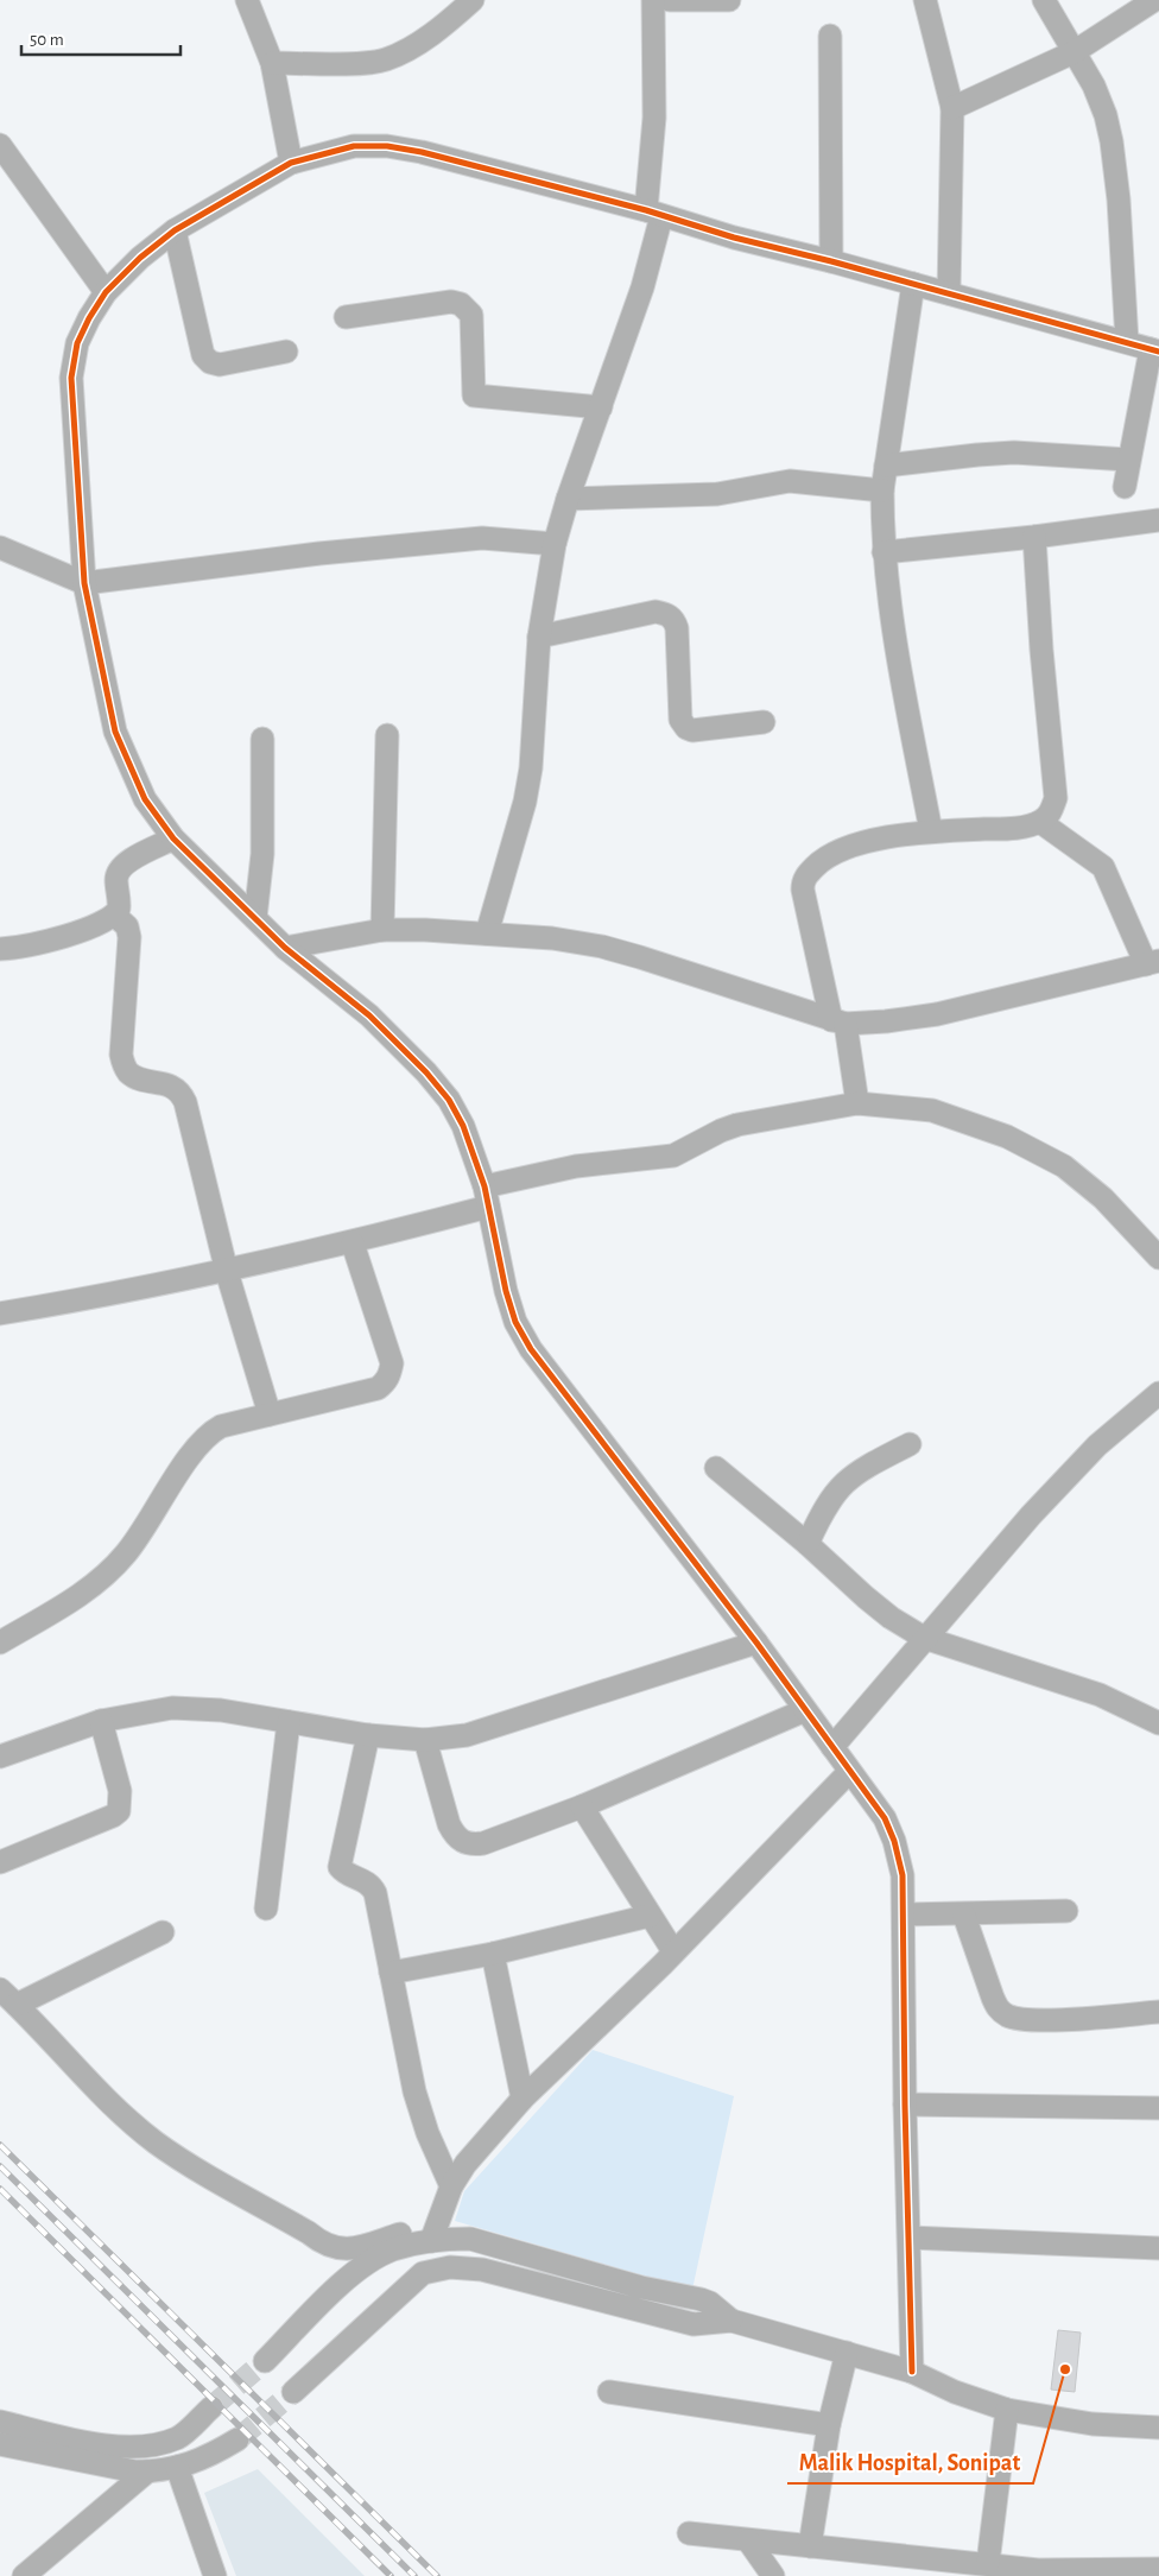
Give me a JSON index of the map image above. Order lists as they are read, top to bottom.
{
  "places": ["Malik Hospital, Sonipat"],
  "scale_bar": "50 m"
}
